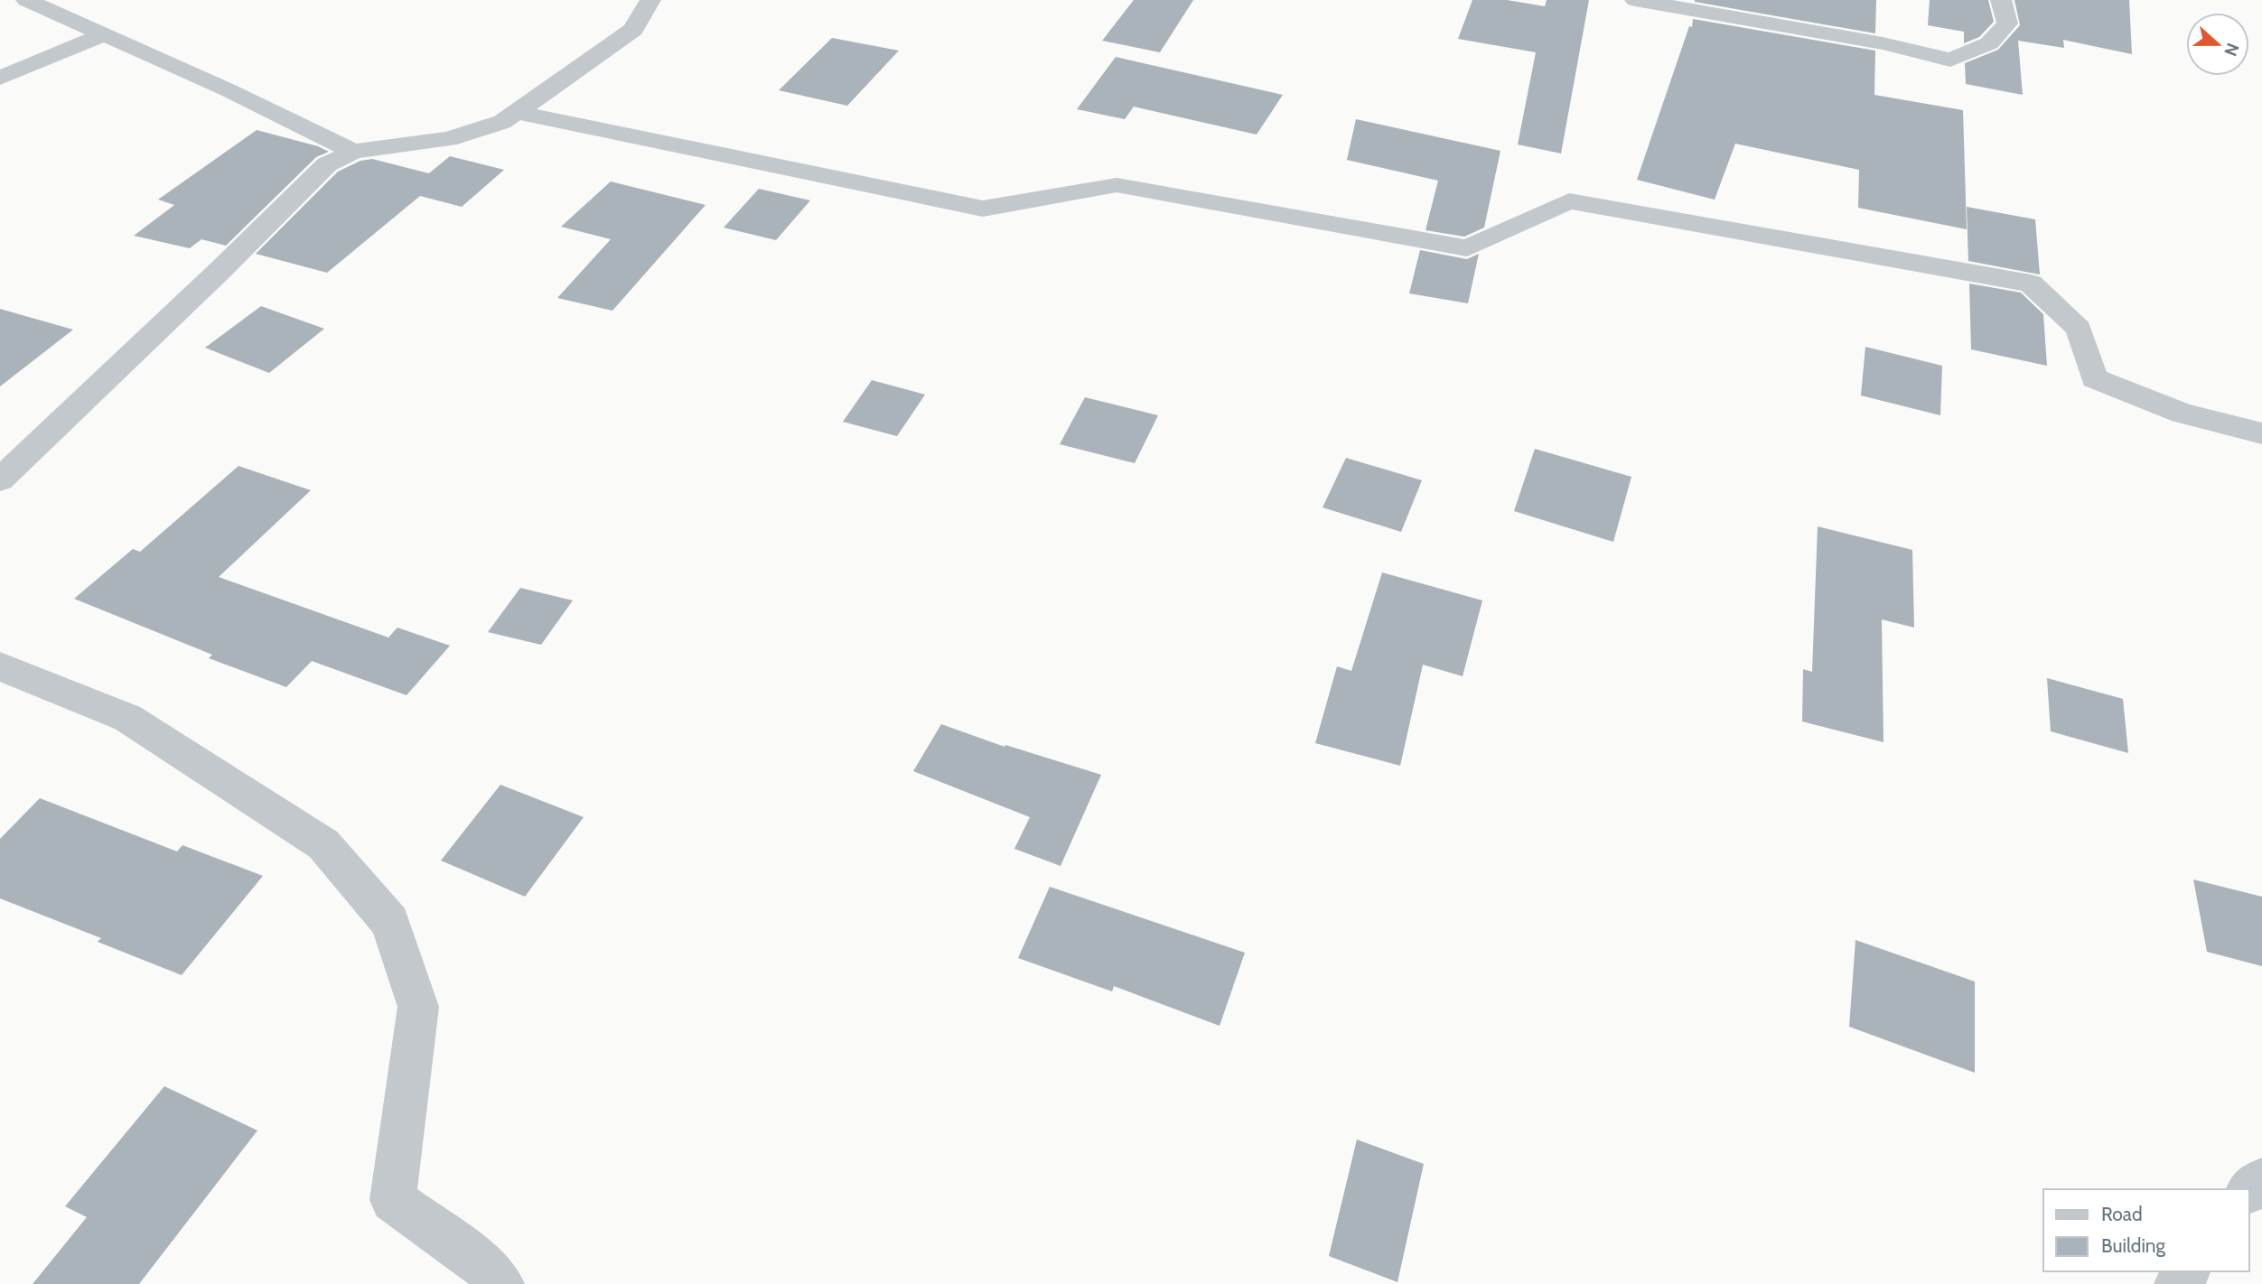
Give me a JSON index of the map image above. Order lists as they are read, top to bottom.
{
  "legend": ["Road", "Building"],
  "north": "right"
}
